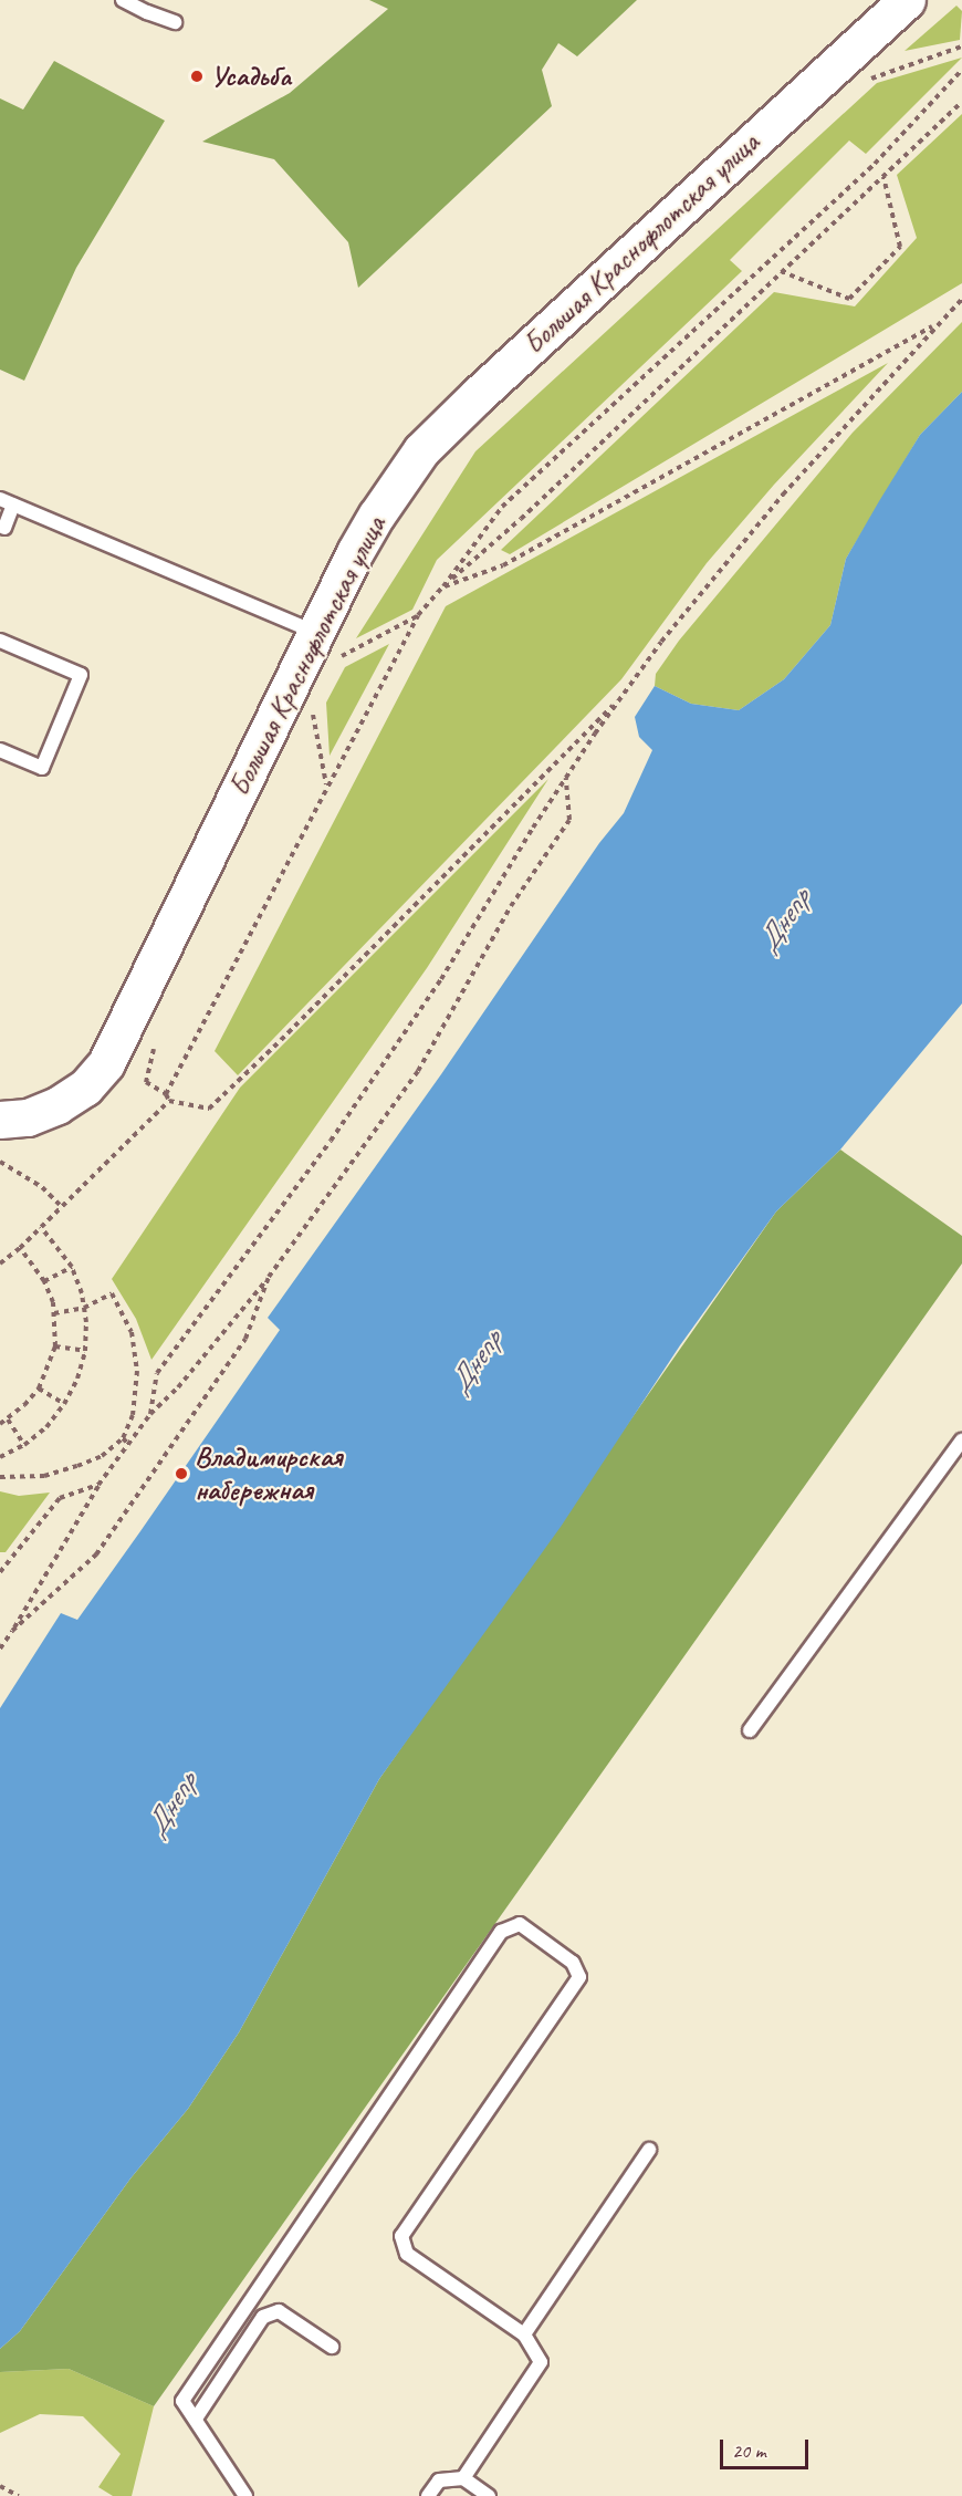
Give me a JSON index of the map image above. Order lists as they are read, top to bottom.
{
  "streets": {
    "main road": ["Большая Краснофлотская улица"]
  },
  "water": ["Днепр"],
  "places": ["Усадьба", "Владимирская набережная"],
  "scale_bar": "20 m"
}
